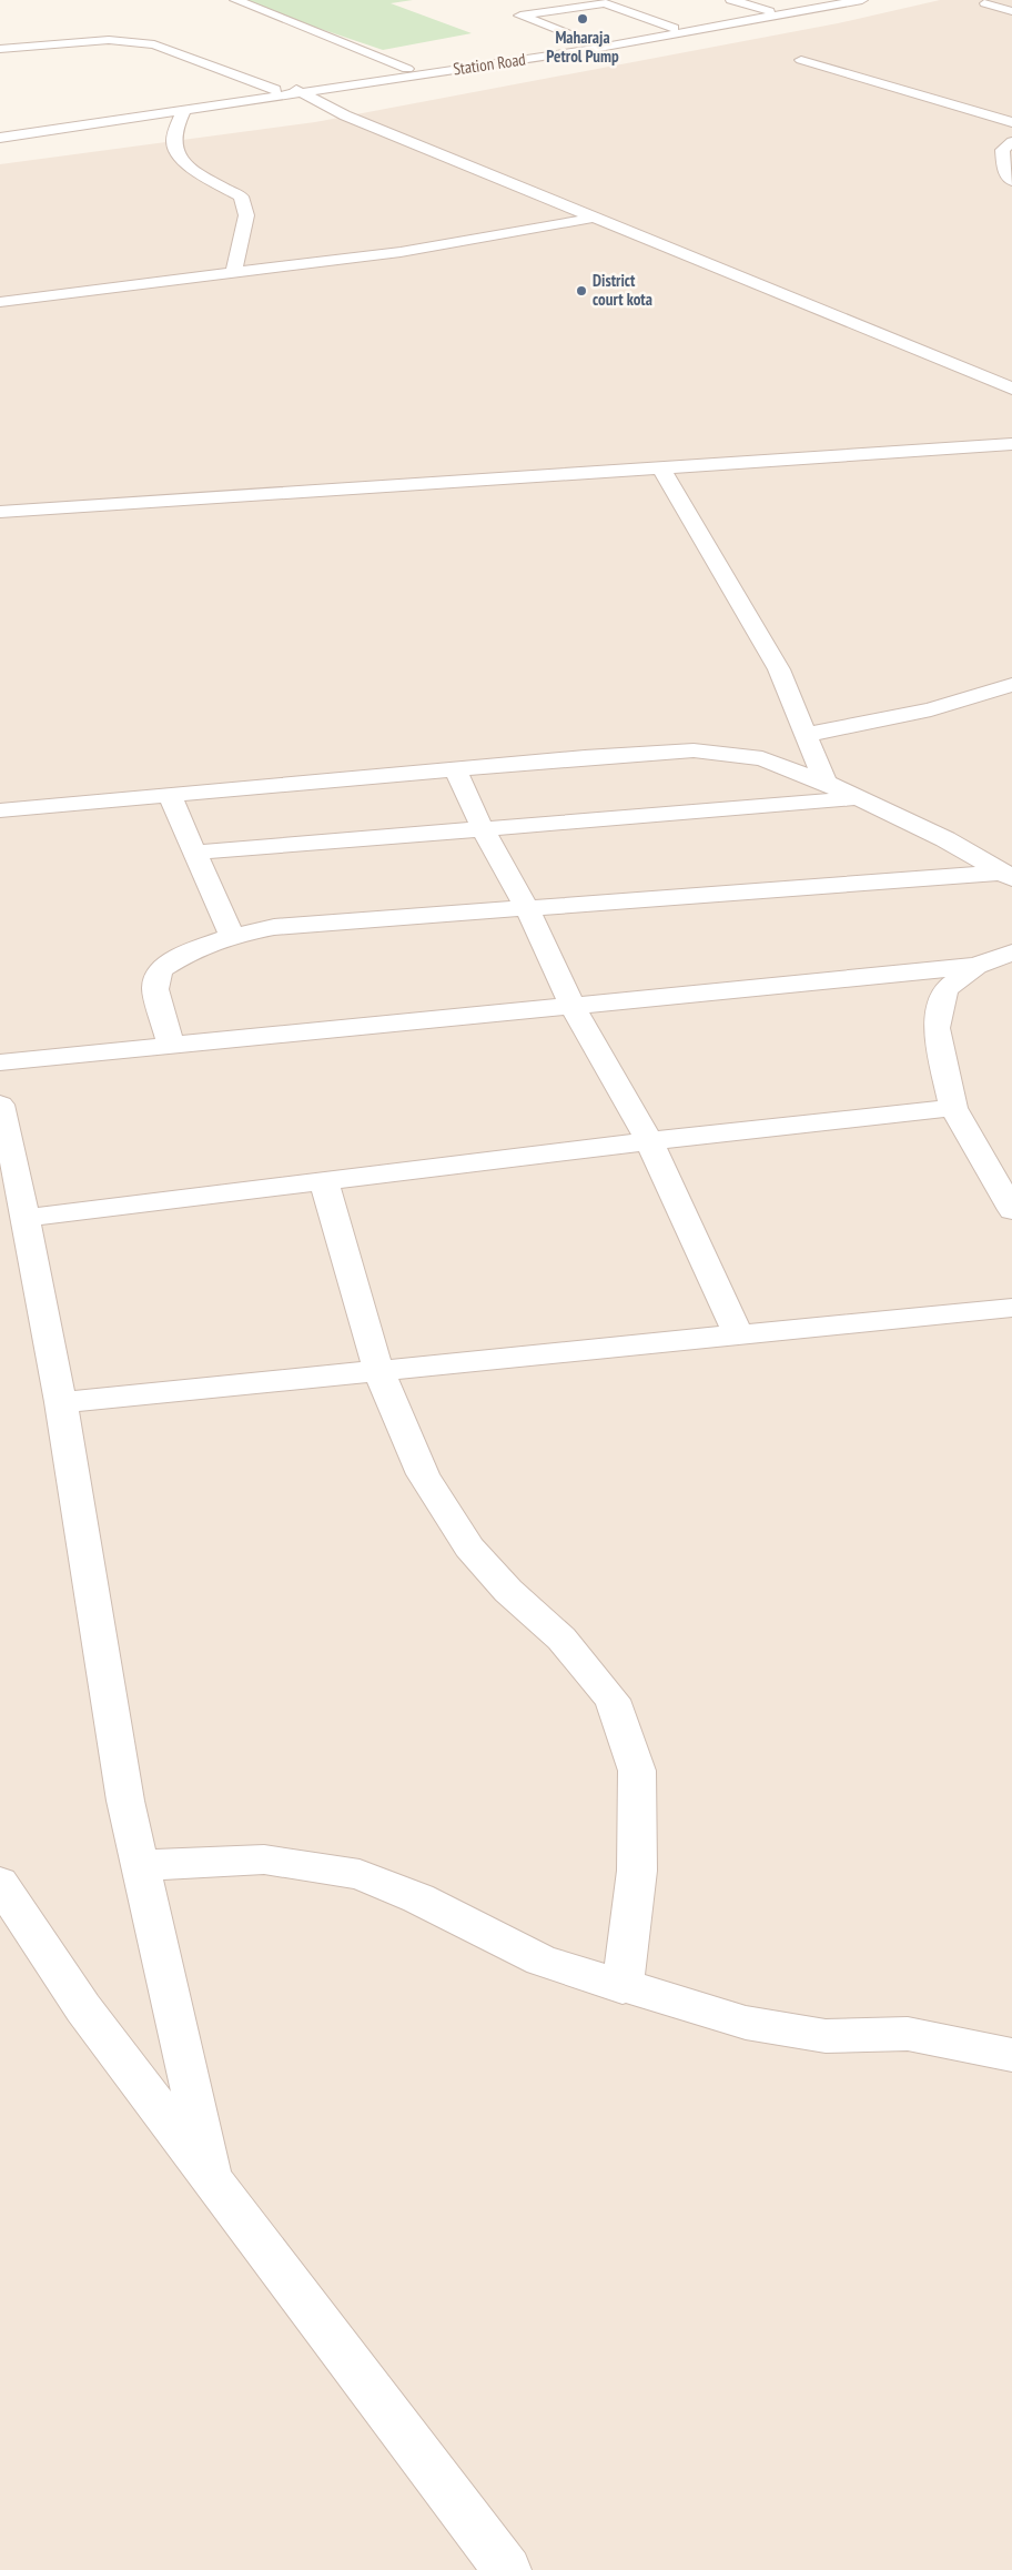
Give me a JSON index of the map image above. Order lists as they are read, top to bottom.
{
  "streets": {
    "street": ["Station Road"]
  },
  "places": ["Maharaja Petrol Pump", "District court kota"]
}
